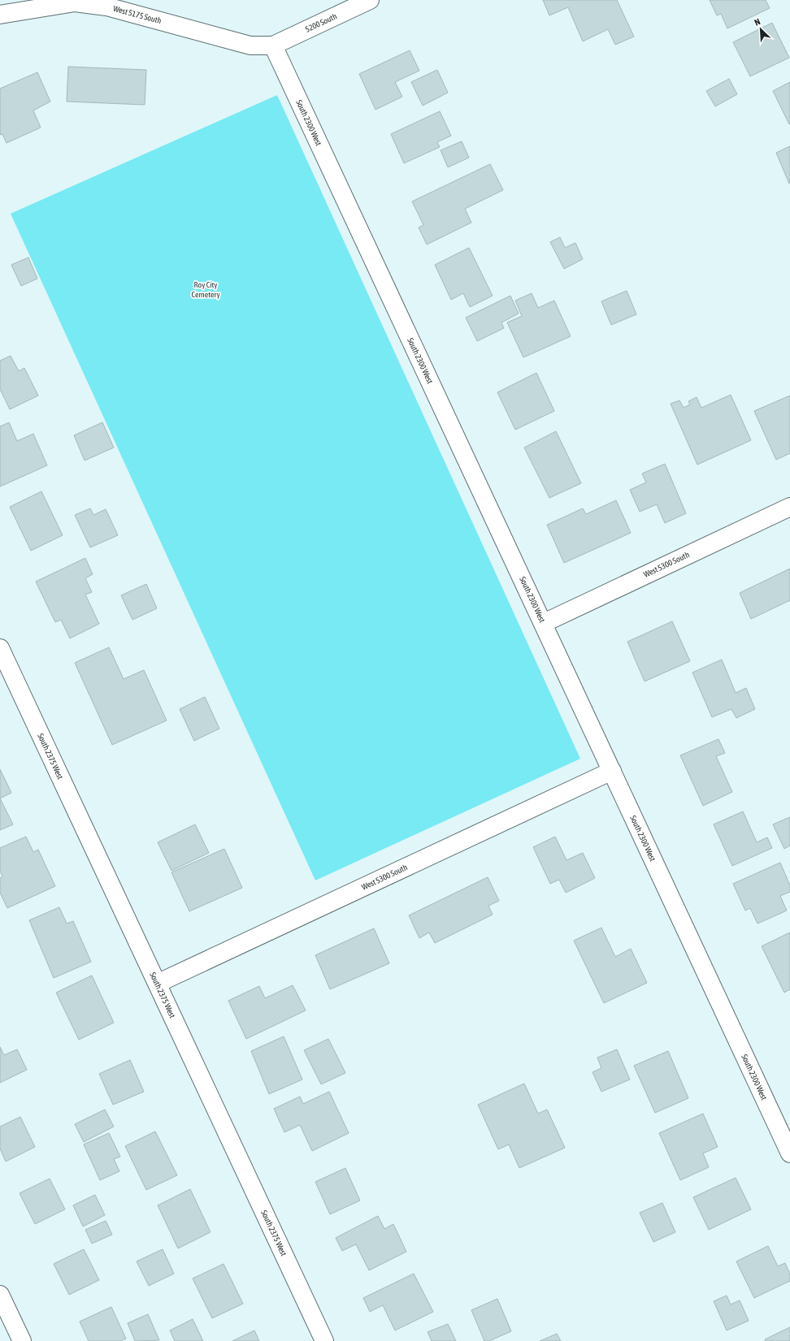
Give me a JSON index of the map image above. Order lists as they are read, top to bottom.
{
  "streets": {
    "street": [
      "West 5175 South",
      "5200 South",
      "South 2300 West",
      "West 5300 South",
      "South 2375 West"
    ]
  },
  "crossings": [
    ["West 5175 South", "5200 South"],
    ["West 5175 South", "South 2300 West"],
    ["5200 South", "South 2300 West"],
    ["South 2300 West", "West 5300 South"],
    ["West 5300 South", "South 2375 West"]
  ],
  "parks": ["Roy City Cemetery"],
  "north": "top left"
}
